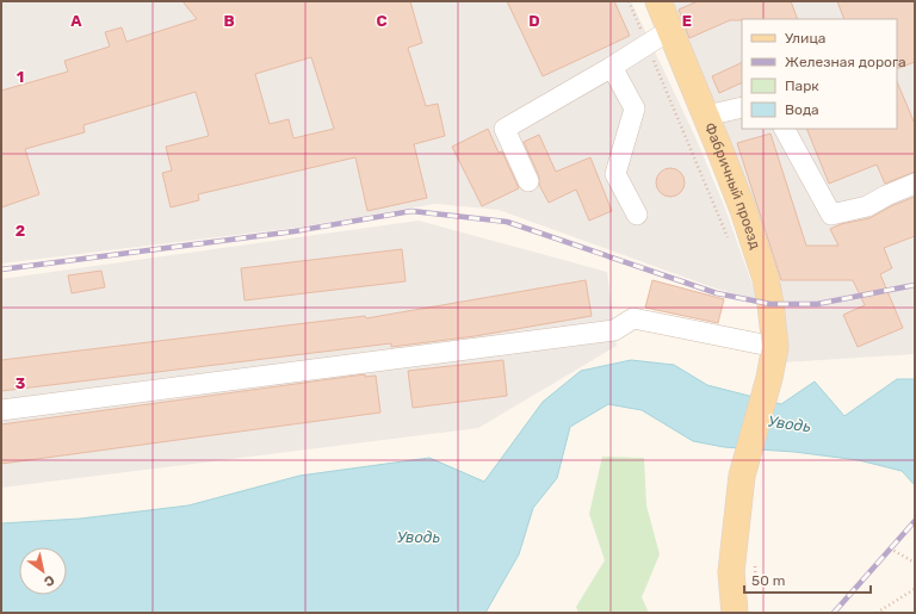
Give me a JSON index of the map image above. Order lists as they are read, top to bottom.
{
  "streets": {
    "main road": ["Фабричный проезд"]
  },
  "water": ["Уводь"],
  "legend": [
    "Улица",
    "Железная дорога",
    "Парк",
    "Вода"
  ],
  "scale_bar": "50 m",
  "north": "bottom right",
  "grid": {
    "columns": [
      "A",
      "B",
      "C",
      "D",
      "E"
    ],
    "rows": ["1", "2", "3"]
  }
}
